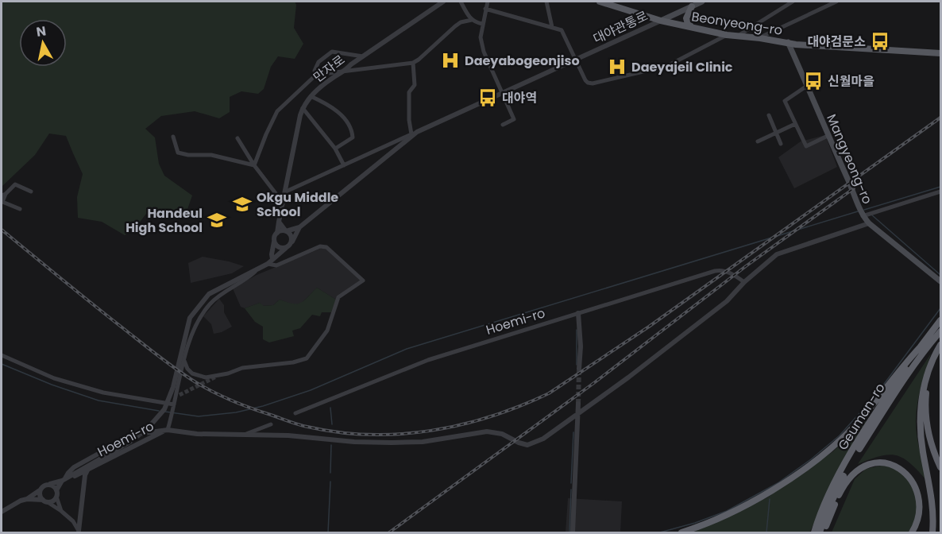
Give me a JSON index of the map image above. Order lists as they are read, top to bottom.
{
  "streets": {
    "highway": ["Geuman-ro"],
    "main road": ["Beonyeong-ro", "대야관통로", "Mangyeong-ro"],
    "street": ["만자로", "Hoemi-ro"]
  },
  "crossings": [
    ["Beonyeong-ro", "대야관통로"],
    ["Beonyeong-ro", "Mangyeong-ro"]
  ],
  "places": {
    "bus stop": ["대야검문소", "신월마을", "대야역"],
    "hospital": ["Daeyabogeonjiso", "Daeyajeil Clinic"],
    "school or university": ["Okgu Middle School", "Handeul High School"]
  },
  "north": "top"
}
